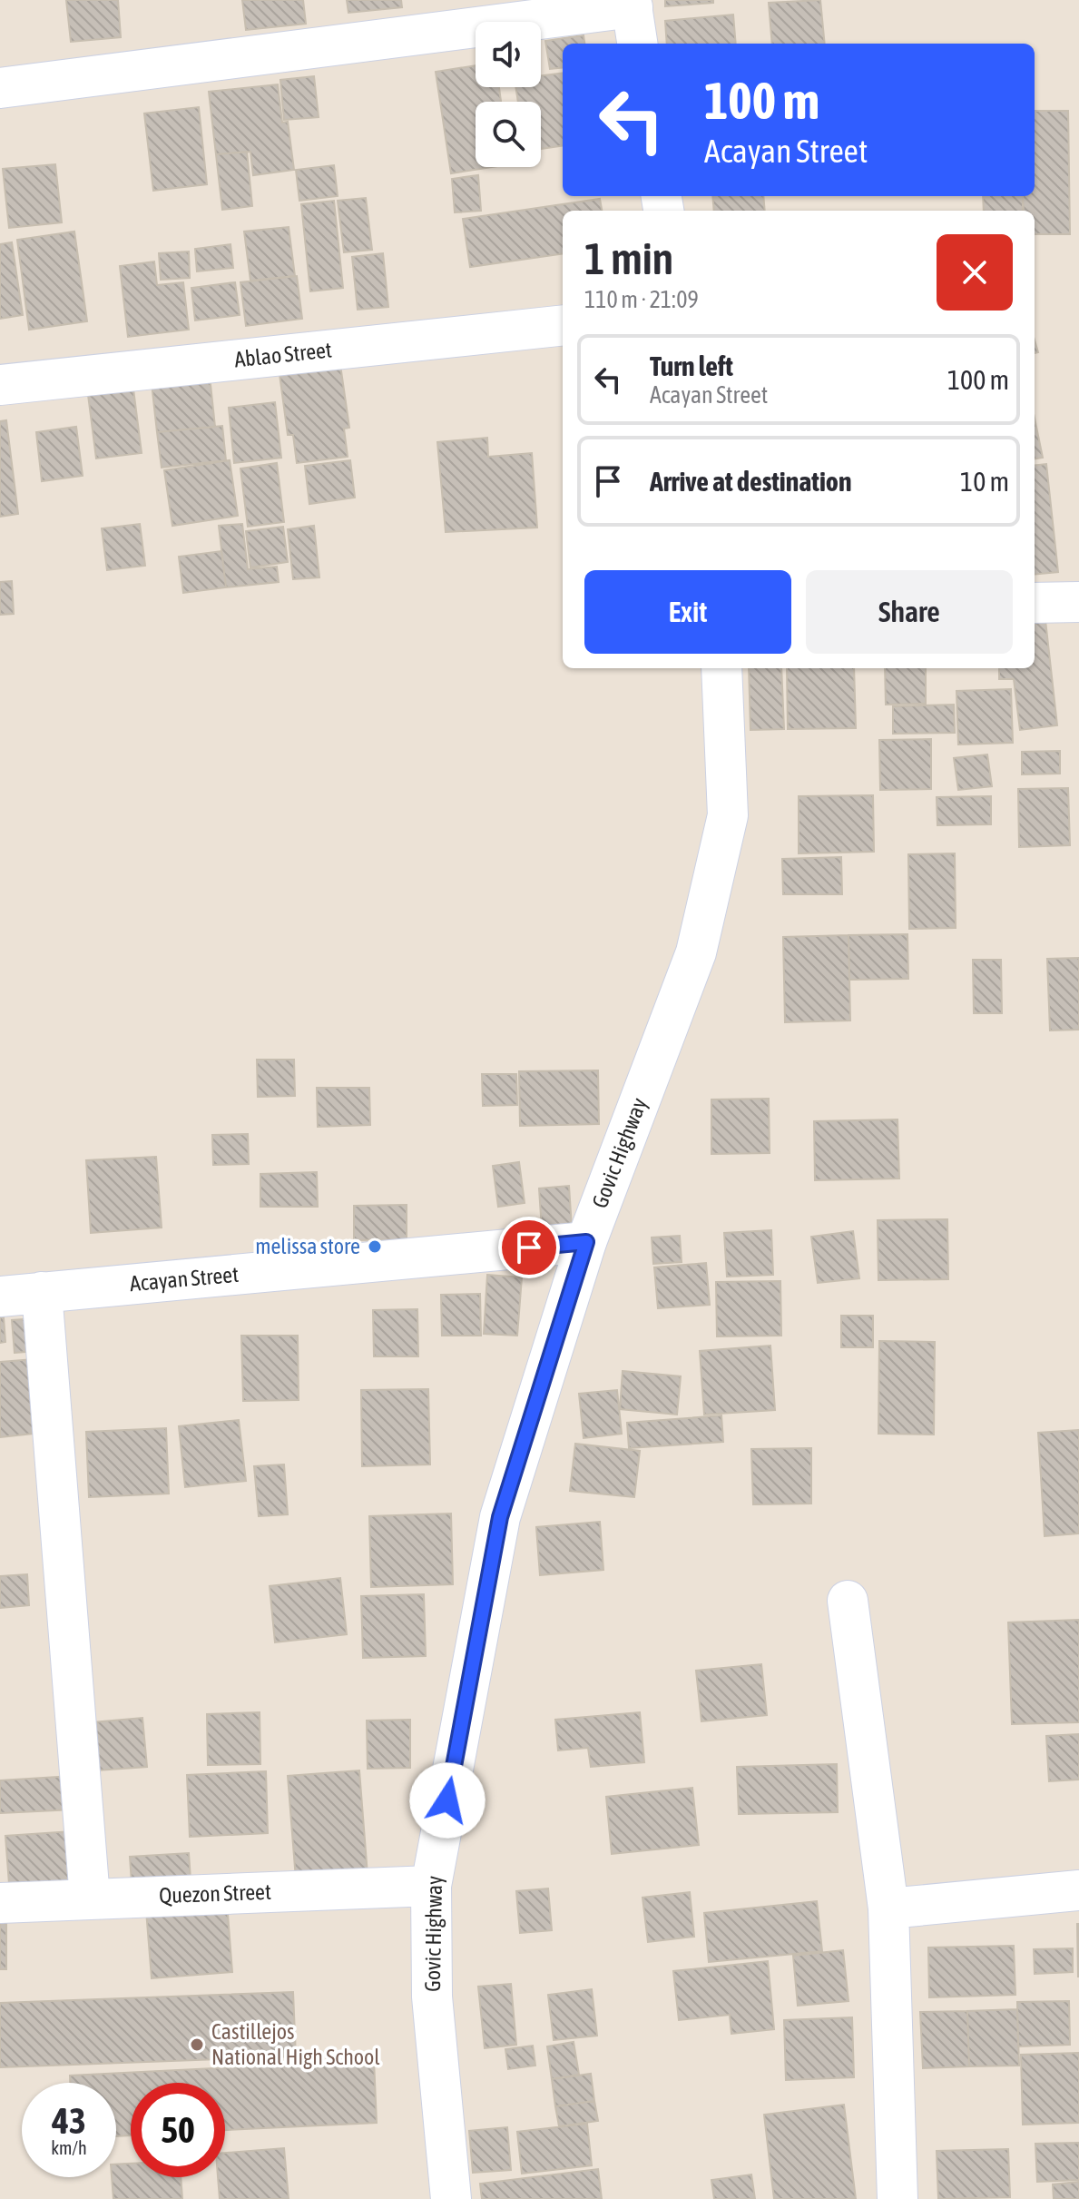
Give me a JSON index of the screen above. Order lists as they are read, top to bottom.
{
  "streets": {
    "street": [
      "Ablao Street",
      "Govic Highway",
      "Acayan Street",
      "Quezon Street"
    ]
  },
  "crossings": [
    ["Govic Highway", "Acayan Street"],
    ["Govic Highway", "Quezon Street"]
  ],
  "places": ["melissa store", "Castillejos National High School"],
  "page": {
    "turn": ["100 m", "Acayan Street"],
    "heading": ["1 min", "110 m · 21:09"],
    "list": [
      {
        "name": "Turn left",
        "note": "Acayan Street",
        "value": "100 m"
      },
      {
        "name": "Arrive at destination",
        "value": "10 m"
      }
    ],
    "buttons": ["Exit", "Share"],
    "speed": "43 km/h",
    "limit": "50"
  }
}
